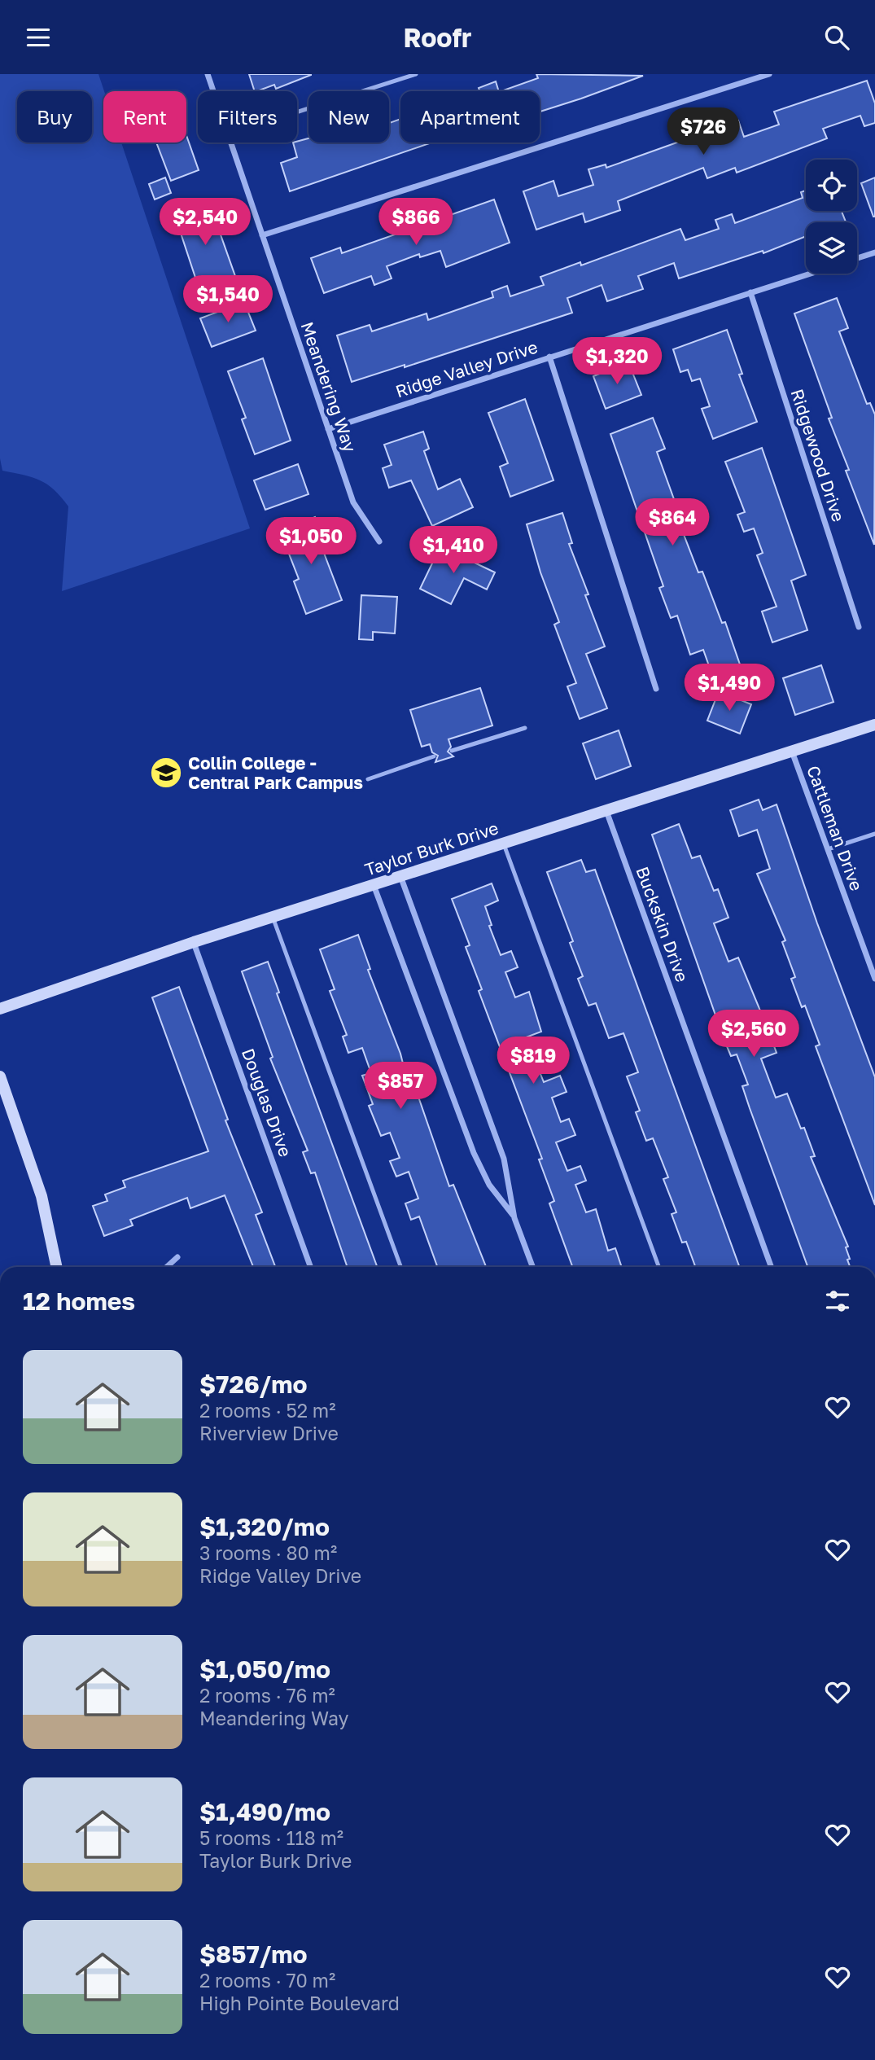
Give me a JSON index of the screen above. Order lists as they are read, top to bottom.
{
  "streets": {
    "street": [
      "Ridge Valley Drive",
      "Meandering Way",
      "Ridgewood Drive",
      "Cattleman Drive",
      "Taylor Burk Drive",
      "Buckskin Drive",
      "Douglas Drive"
    ]
  },
  "crossings": [
    ["Ridge Valley Drive", "Meandering Way"],
    ["Ridge Valley Drive", "Ridgewood Drive"],
    ["Cattleman Drive", "Taylor Burk Drive"],
    ["Taylor Burk Drive", "Buckskin Drive"],
    ["Taylor Burk Drive", "Douglas Drive"]
  ],
  "places": {
    "school or university": ["Collin College - Central Park Campus"]
  },
  "page": {
    "header": "Roofr",
    "chip": [
      "Buy",
      "Rent",
      "Filters",
      "New",
      "Apartment"
    ],
    "price": [
      "$726",
      "$2,540",
      "$866",
      "$1,540",
      "$1,320",
      "$864",
      "$1,050",
      "$1,410",
      "$1,490",
      "$2,560",
      "$819",
      "$857"
    ],
    "heading": "12 homes",
    "list": [
      {
        "name": "$726/mo",
        "note": "2 rooms · 52 m² · Riverview Drive"
      },
      {
        "name": "$1,320/mo",
        "note": "3 rooms · 80 m² · Ridge Valley Drive"
      },
      {
        "name": "$1,050/mo",
        "note": "2 rooms · 76 m² · Meandering Way"
      },
      {
        "name": "$1,490/mo",
        "note": "5 rooms · 118 m² · Taylor Burk Drive"
      },
      {
        "name": "$857/mo",
        "note": "2 rooms · 70 m² · High Pointe Boulevard"
      }
    ]
  }
}
